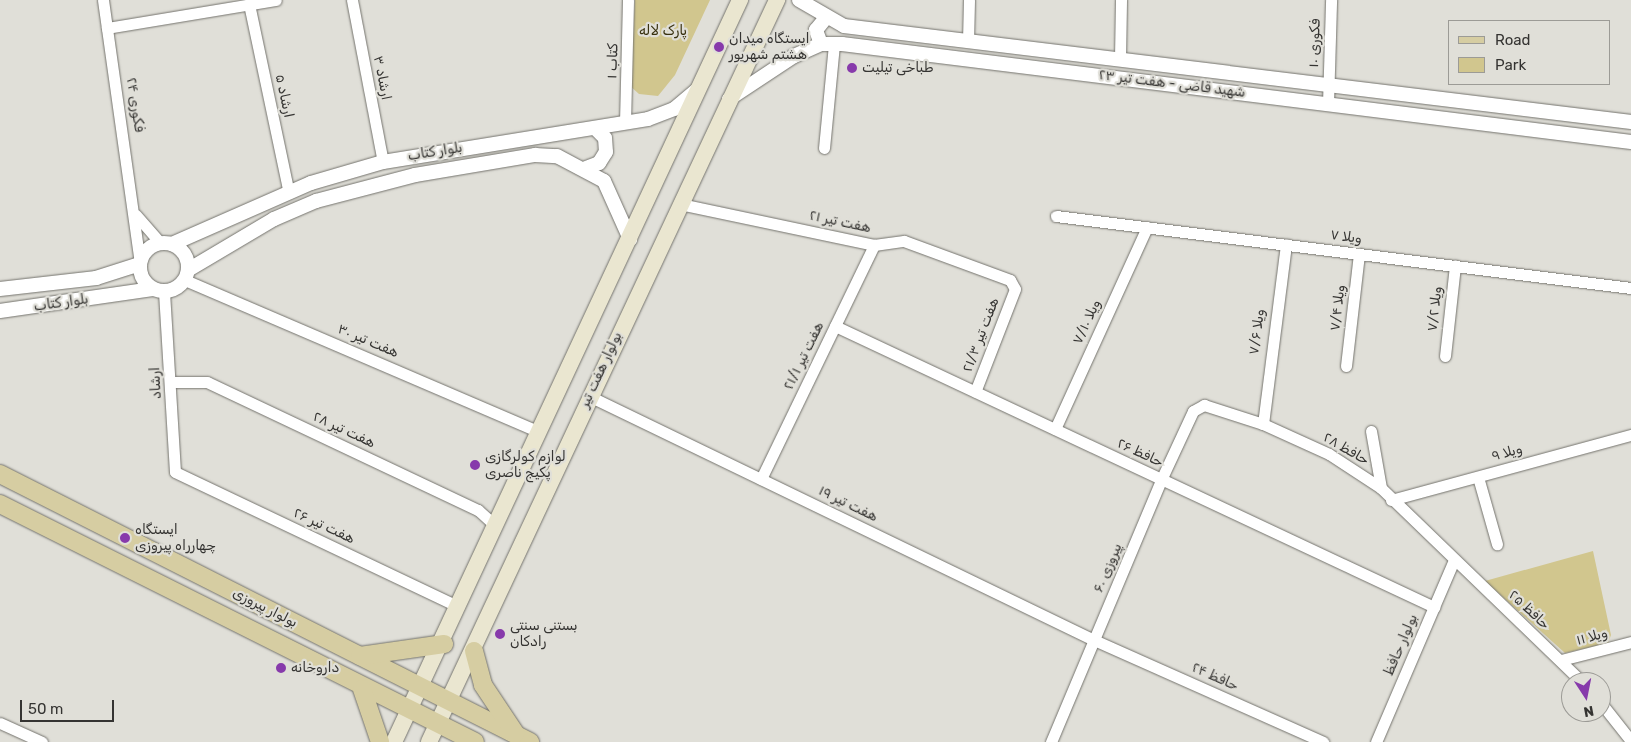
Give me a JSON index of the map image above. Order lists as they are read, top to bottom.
{
  "streets": {
    "main road": ["بولوار هفت تیر", "بولوار پیروزی"],
    "street": [
      "فکوری ۱۰",
      "کتاب ۱",
      "ارشاد ۳",
      "شهید قاضی - هفت تیر ۲۳",
      "ارشاد ۵",
      "فکوری ۲۴",
      "بلوار کتاب",
      "هفت تیر ۲۱",
      "ویلا ۷",
      "ویلا ۷/۴",
      "ویلا ۷/۲",
      "ویلا ۷/۱۰",
      "ویلا ۷/۶",
      "هفت تیر ۲۱/۳",
      "هفت تیر ۳۰",
      "هفت تیر ۲۱/۱",
      "ارشاد",
      "هفت تیر ۲۸",
      "حافظ ۲۸",
      "حافظ ۲۶",
      "ویلا ۹",
      "هفت تیر ۱۹",
      "هفت تیر ۲۶",
      "پیروزی ۶۰",
      "حافظ ۲۵",
      "ویلا ۱۱",
      "بولوار حافظ",
      "حافظ ۲۴"
    ]
  },
  "crossings": [
    ["فکوری ۱۰", "شهید قاضی - هفت تیر ۲۳"],
    ["کتاب ۱", "بلوار کتاب"],
    ["ارشاد ۳", "بلوار کتاب"],
    ["ارشاد ۵", "بلوار کتاب"],
    ["فکوری ۲۴", "بلوار کتاب"],
    ["فکوری ۲۴", "هفت تیر ۳۰"],
    ["فکوری ۲۴", "ارشاد"],
    ["بلوار کتاب", "هفت تیر ۳۰"],
    ["بلوار کتاب", "ارشاد"],
    ["هفت تیر ۲۱", "هفت تیر ۲۱/۳"],
    ["هفت تیر ۲۱", "هفت تیر ۲۱/۱"],
    ["هفت تیر ۲۱", "بولوار هفت تیر"],
    ["ویلا ۷", "ویلا ۷/۴"],
    ["ویلا ۷", "ویلا ۷/۲"],
    ["ویلا ۷", "ویلا ۷/۱۰"],
    ["ویلا ۷", "ویلا ۷/۶"],
    ["ویلا ۷/۱۰", "حافظ ۲۶"],
    ["ویلا ۷/۶", "حافظ ۲۸"],
    ["هفت تیر ۲۱/۳", "حافظ ۲۶"],
    ["هفت تیر ۳۰", "ارشاد"],
    ["هفت تیر ۲۱/۱", "حافظ ۲۶"],
    ["هفت تیر ۲۱/۱", "هفت تیر ۱۹"],
    ["بولوار هفت تیر", "هفت تیر ۱۹"],
    ["بولوار هفت تیر", "بولوار پیروزی"],
    ["ارشاد", "هفت تیر ۲۸"],
    ["ارشاد", "هفت تیر ۲۶"],
    ["حافظ ۲۸", "ویلا ۹"],
    ["حافظ ۲۸", "پیروزی ۶۰"],
    ["حافظ ۲۸", "حافظ ۲۵"],
    ["حافظ ۲۸", "بولوار حافظ"],
    ["حافظ ۲۶", "پیروزی ۶۰"],
    ["حافظ ۲۶", "بولوار حافظ"],
    ["هفت تیر ۱۹", "پیروزی ۶۰"],
    ["هفت تیر ۱۹", "حافظ ۲۴"],
    ["پیروزی ۶۰", "حافظ ۲۴"],
    ["حافظ ۲۵", "ویلا ۱۱"],
    ["حافظ ۲۵", "بولوار حافظ"]
  ],
  "parks": ["پارک لاله"],
  "places": [
    "ایستگاه میدان هشتم شهریور",
    "طباخی تیلیت",
    "لوازم کولرگازی پکیج ناصری",
    "ایستگاه چهارراه پیروزی",
    "بستنی سنتی رادکان",
    "داروخانه"
  ],
  "legend": ["Road", "Park"],
  "scale_bar": "50 m",
  "north": "bottom"
}
